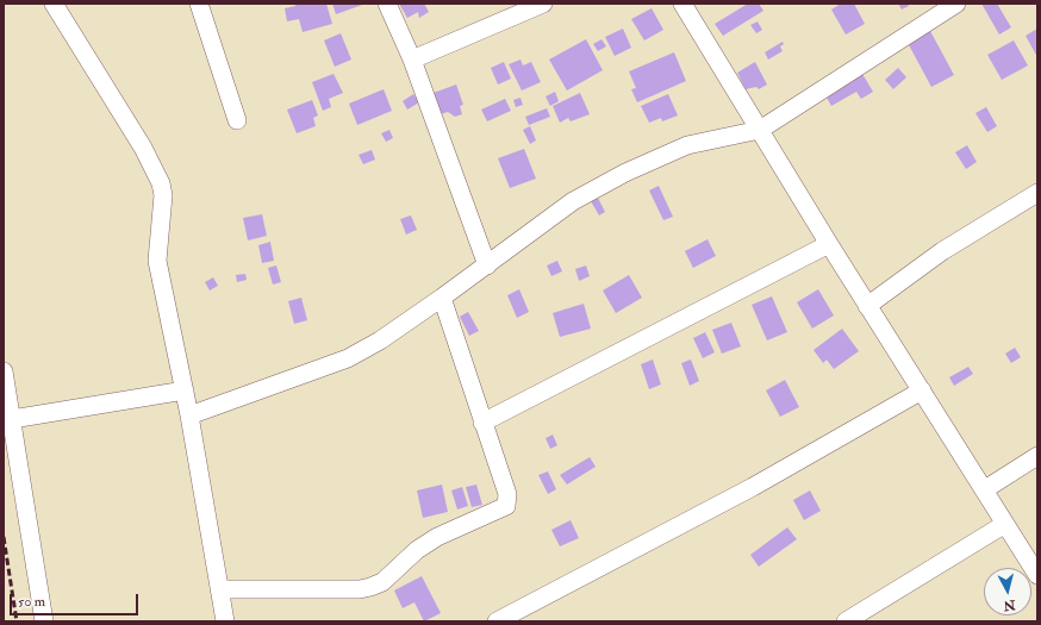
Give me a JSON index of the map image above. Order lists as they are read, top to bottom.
{
  "scale_bar": "50 m",
  "north": "bottom"
}
